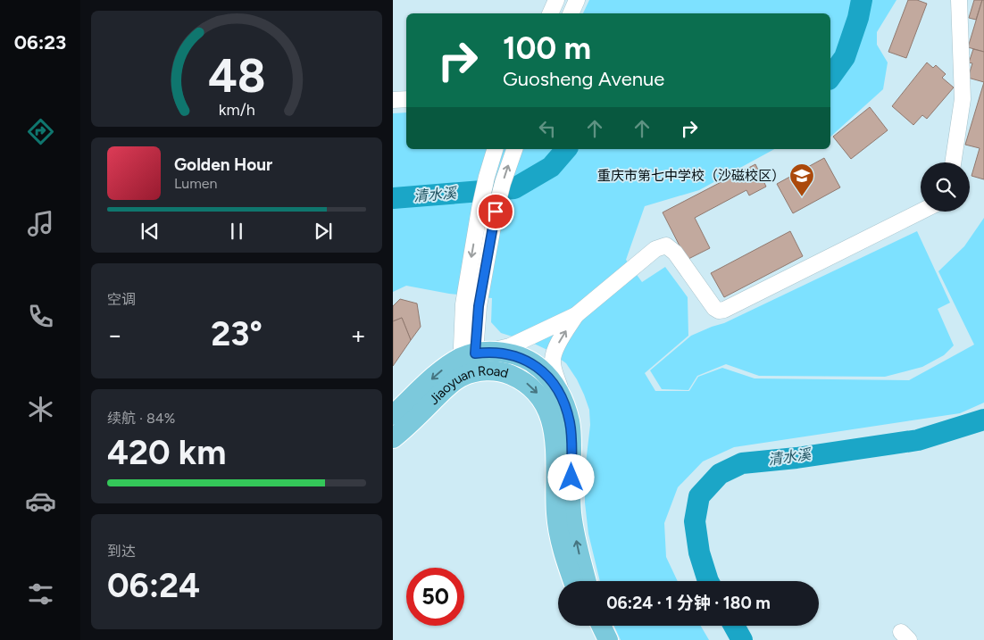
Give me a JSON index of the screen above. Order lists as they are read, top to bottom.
{
  "streets": {
    "main road": ["Jiaoyuan Road"]
  },
  "water": ["清水溪"],
  "places": {
    "school or university": ["重庆市第七中学校（沙磁校区）"]
  },
  "page": {
    "tabs": "06:23",
    "turn": ["100 m", "Guosheng Avenue"],
    "song": ["Golden Hour", "Lumen"],
    "tile": [
      "空调",
      ["续航 · 84%", "420 km"],
      ["到达", "06:24"]
    ],
    "heat": ["−", "23°", "+"],
    "limit": "50",
    "trip": "06:24 · 1 分钟 · 180 m",
    "gauge": ["48", "km/h"]
  }
}
